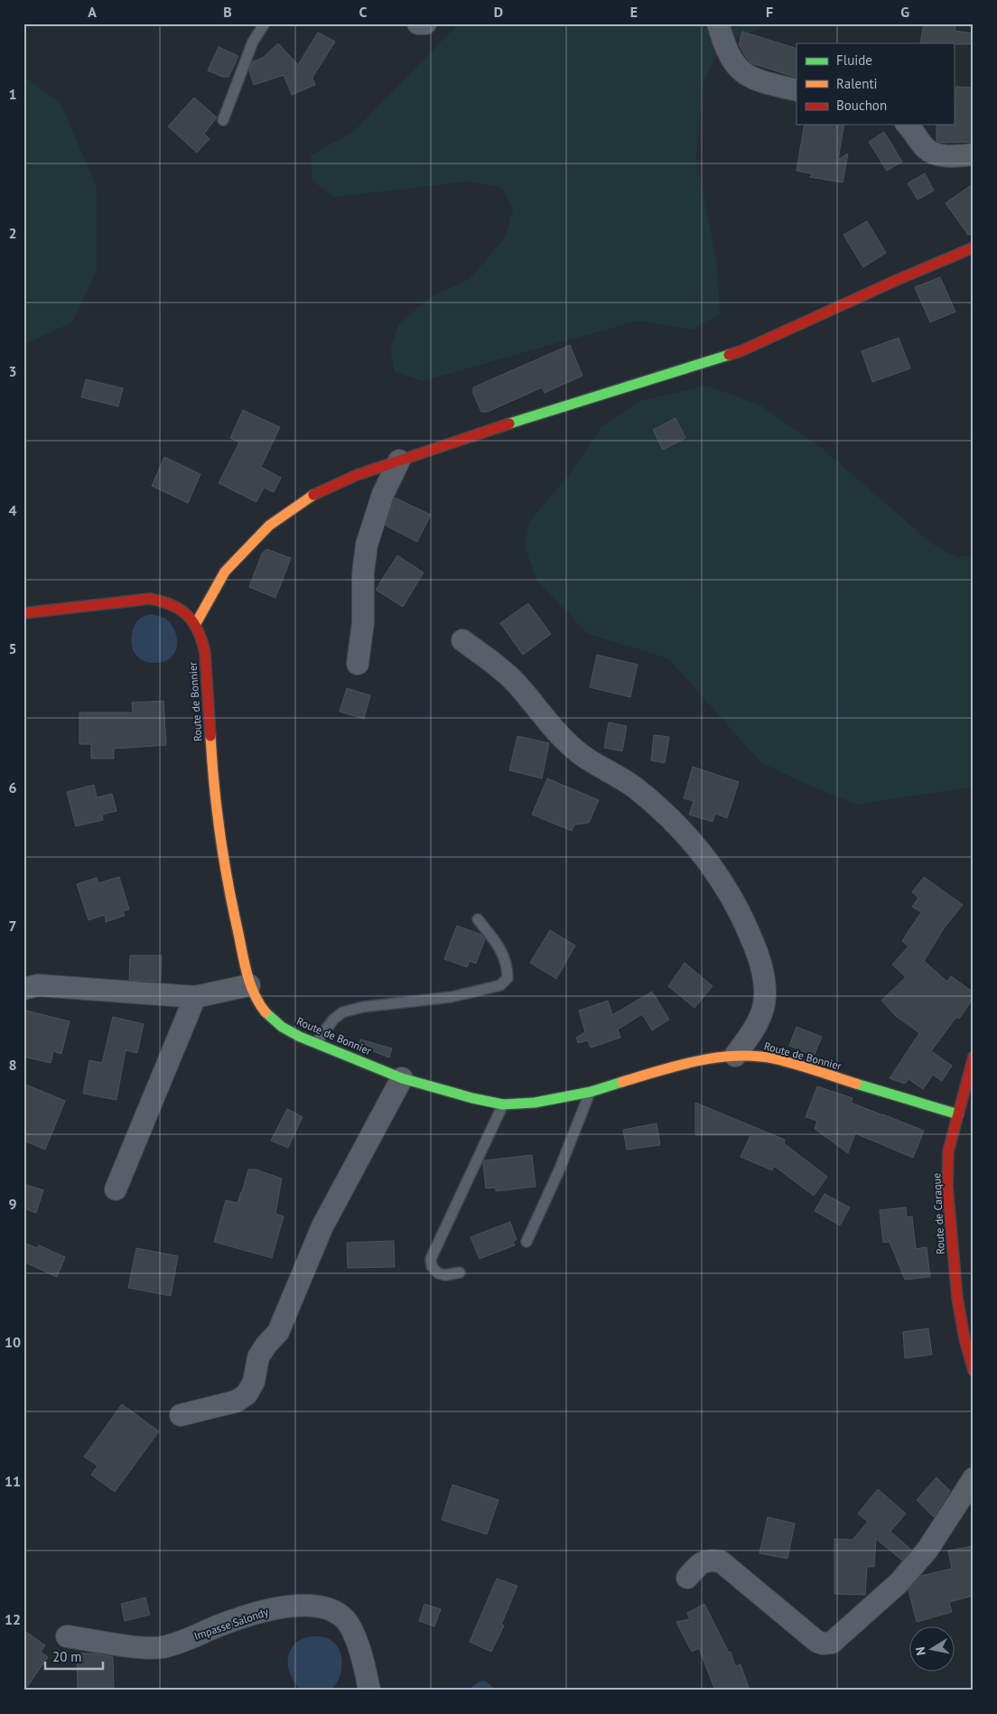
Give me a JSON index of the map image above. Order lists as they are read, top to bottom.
{
  "streets": {
    "street": ["Route de Bonnier", "Route de Caraque", "Impasse Salondy"]
  },
  "crossings": [
    ["Route de Bonnier", "Route de Caraque"]
  ],
  "legend": ["Fluide", "Ralenti", "Bouchon"],
  "scale_bar": "20 m",
  "north": "left",
  "grid": {
    "columns": [
      "A",
      "B",
      "C",
      "D",
      "E",
      "F",
      "G"
    ],
    "rows": [
      "1",
      "2",
      "3",
      "4",
      "5",
      "6",
      "7",
      "8",
      "9",
      "10",
      "11",
      "12"
    ]
  }
}
